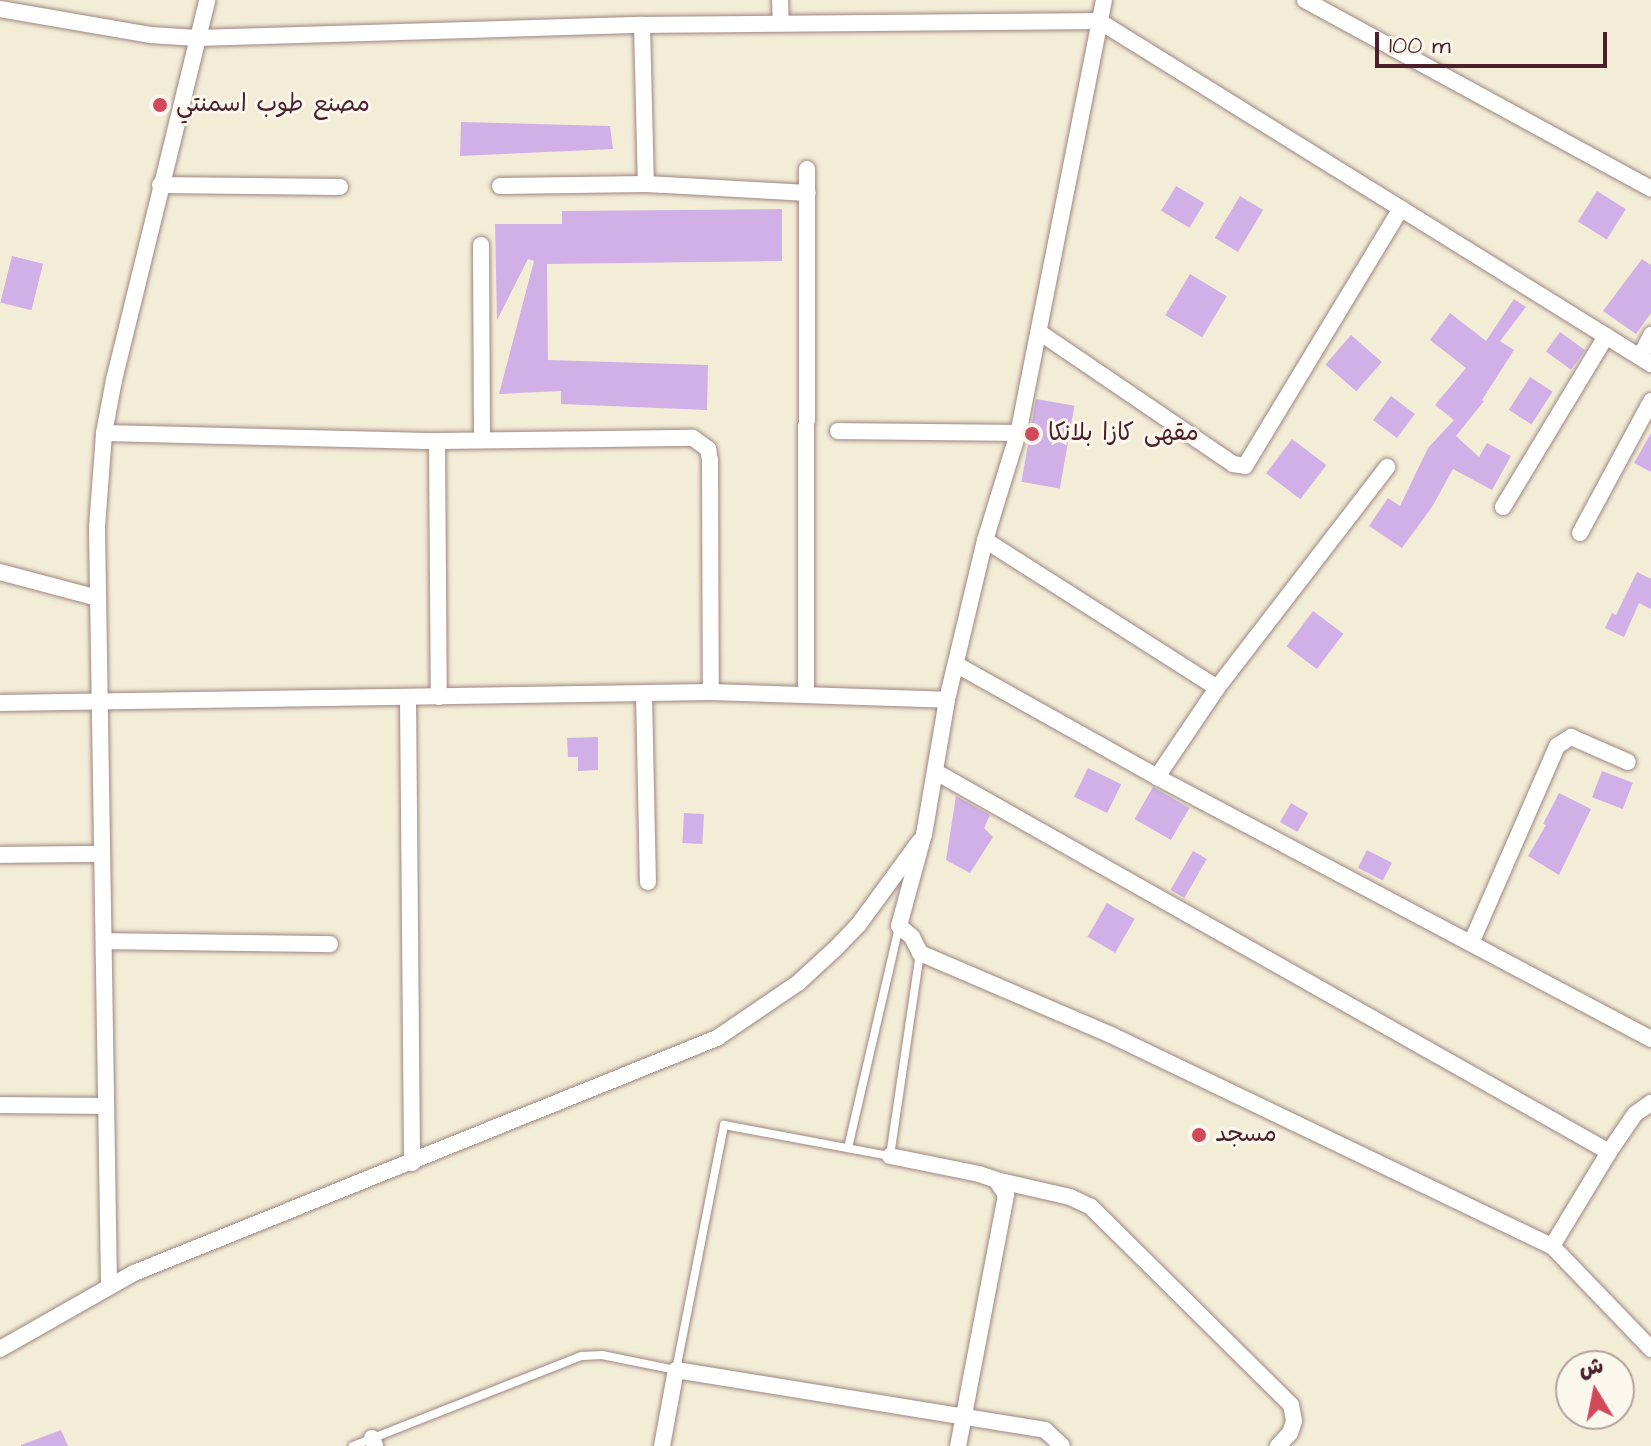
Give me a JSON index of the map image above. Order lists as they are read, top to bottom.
{
  "places": ["مصنع طوب اسمنتي", "مقهى كازا بلانكا", "مسجد"],
  "scale_bar": "100 m",
  "north": "top"
}
